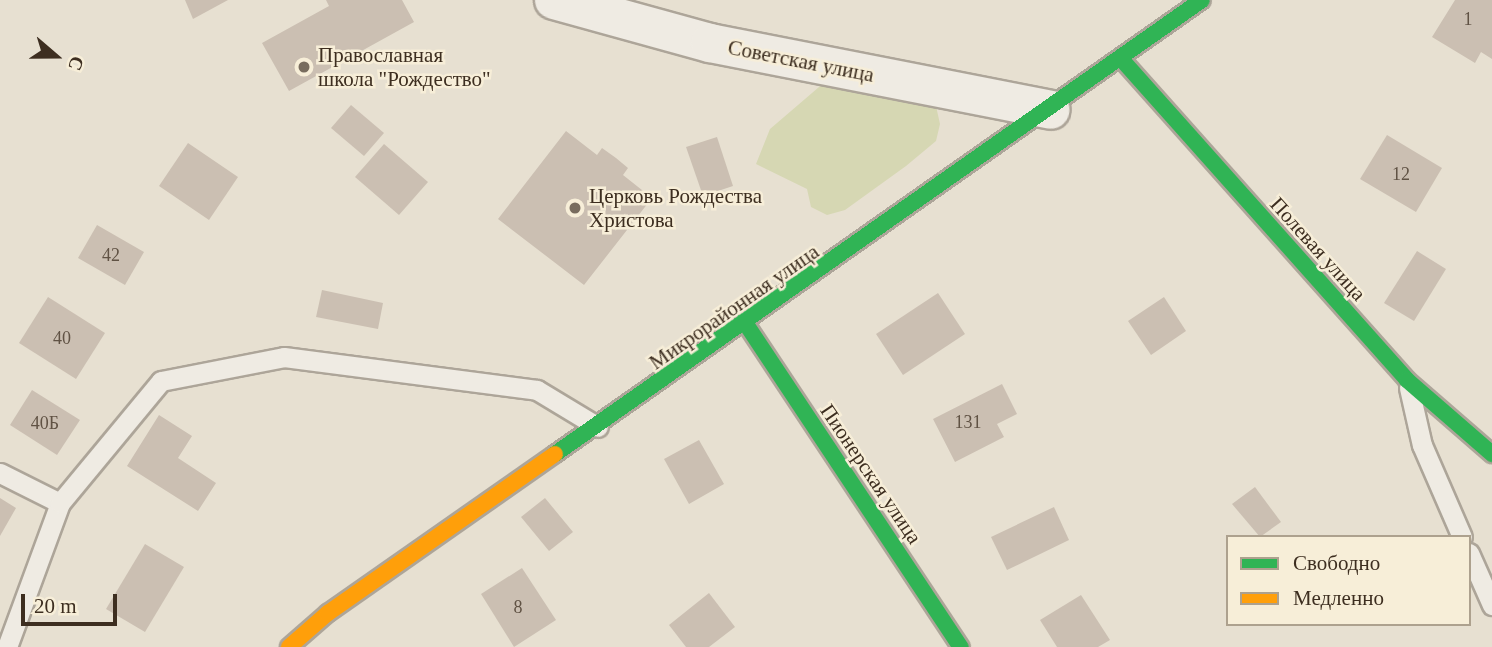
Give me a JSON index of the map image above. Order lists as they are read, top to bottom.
{
  "streets": {
    "street": [
      "Советская улица",
      "Полевая улица",
      "Микрорайонная улица",
      "Пионерская улица"
    ]
  },
  "crossings": [
    ["Советская улица", "Микрорайонная улица"],
    ["Полевая улица", "Микрорайонная улица"],
    ["Микрорайонная улица", "Пионерская улица"]
  ],
  "places": ["Православная школа \"Рождество\"", "Церковь Рождества Христова"],
  "house_numbers": [
    "1",
    "12",
    "42",
    "40",
    "131",
    "40Б",
    "8"
  ],
  "legend": ["Свободно", "Медленно"],
  "scale_bar": "20 m",
  "north": "right"
}
